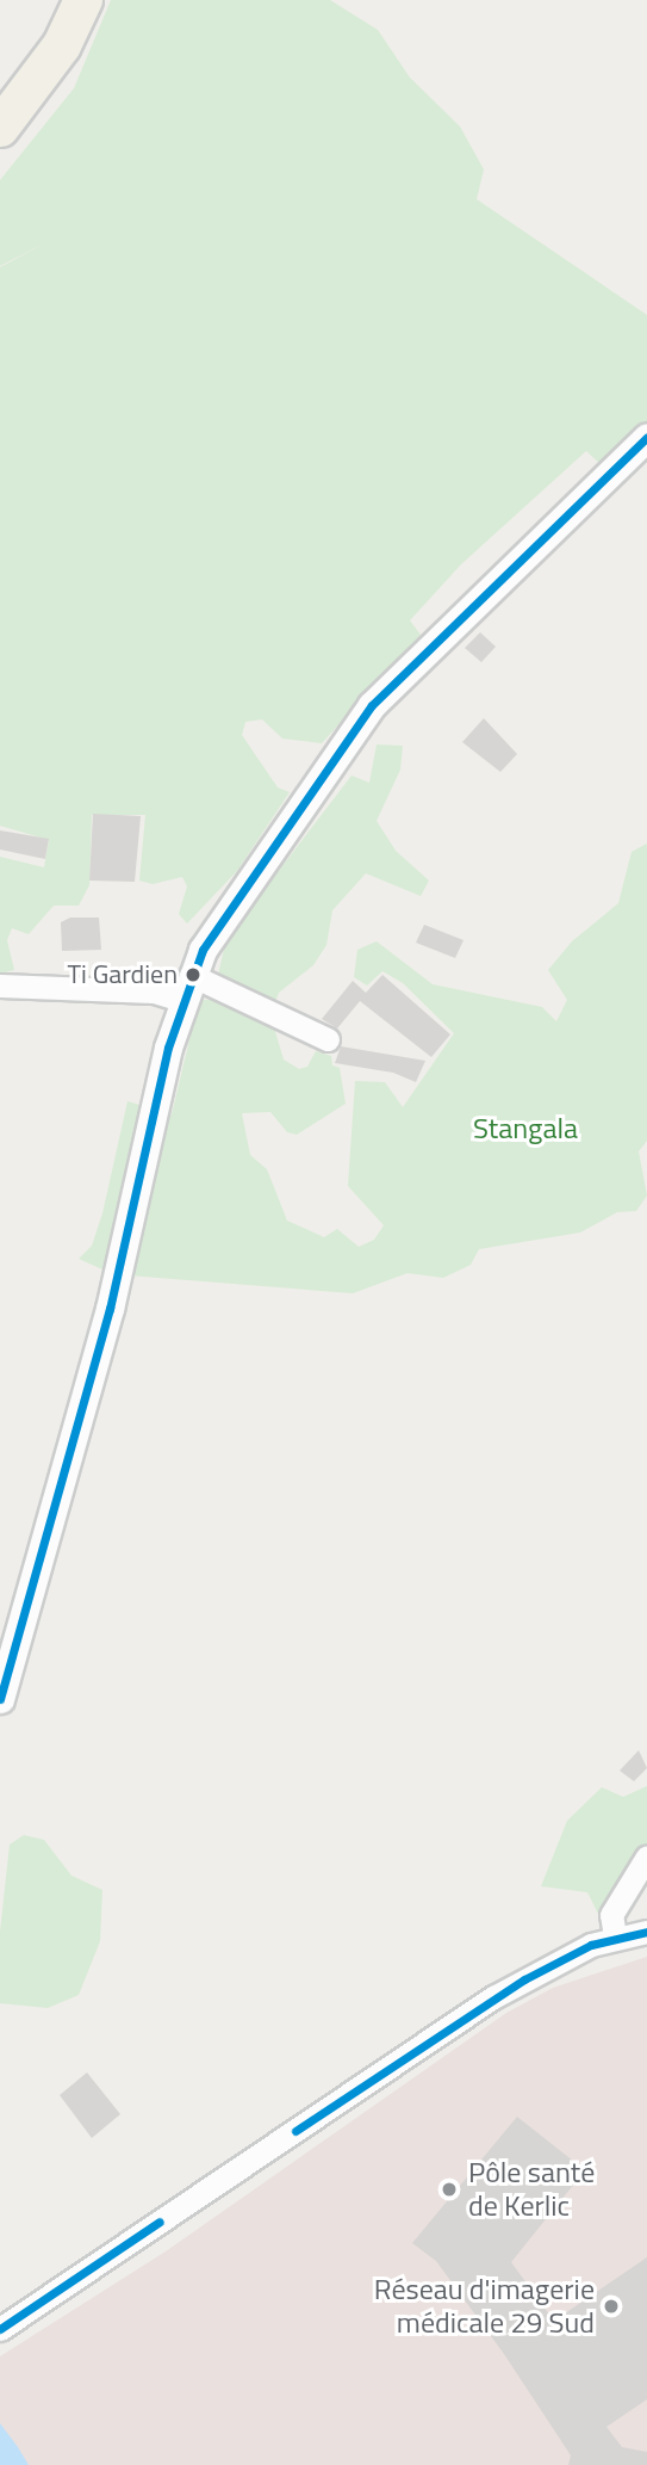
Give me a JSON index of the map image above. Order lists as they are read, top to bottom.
{
  "parks": ["Stangala"],
  "places": ["Ti Gardien", "Pôle santé de Kerlic", "Réseau d'imagerie médicale 29 Sud"]
}
